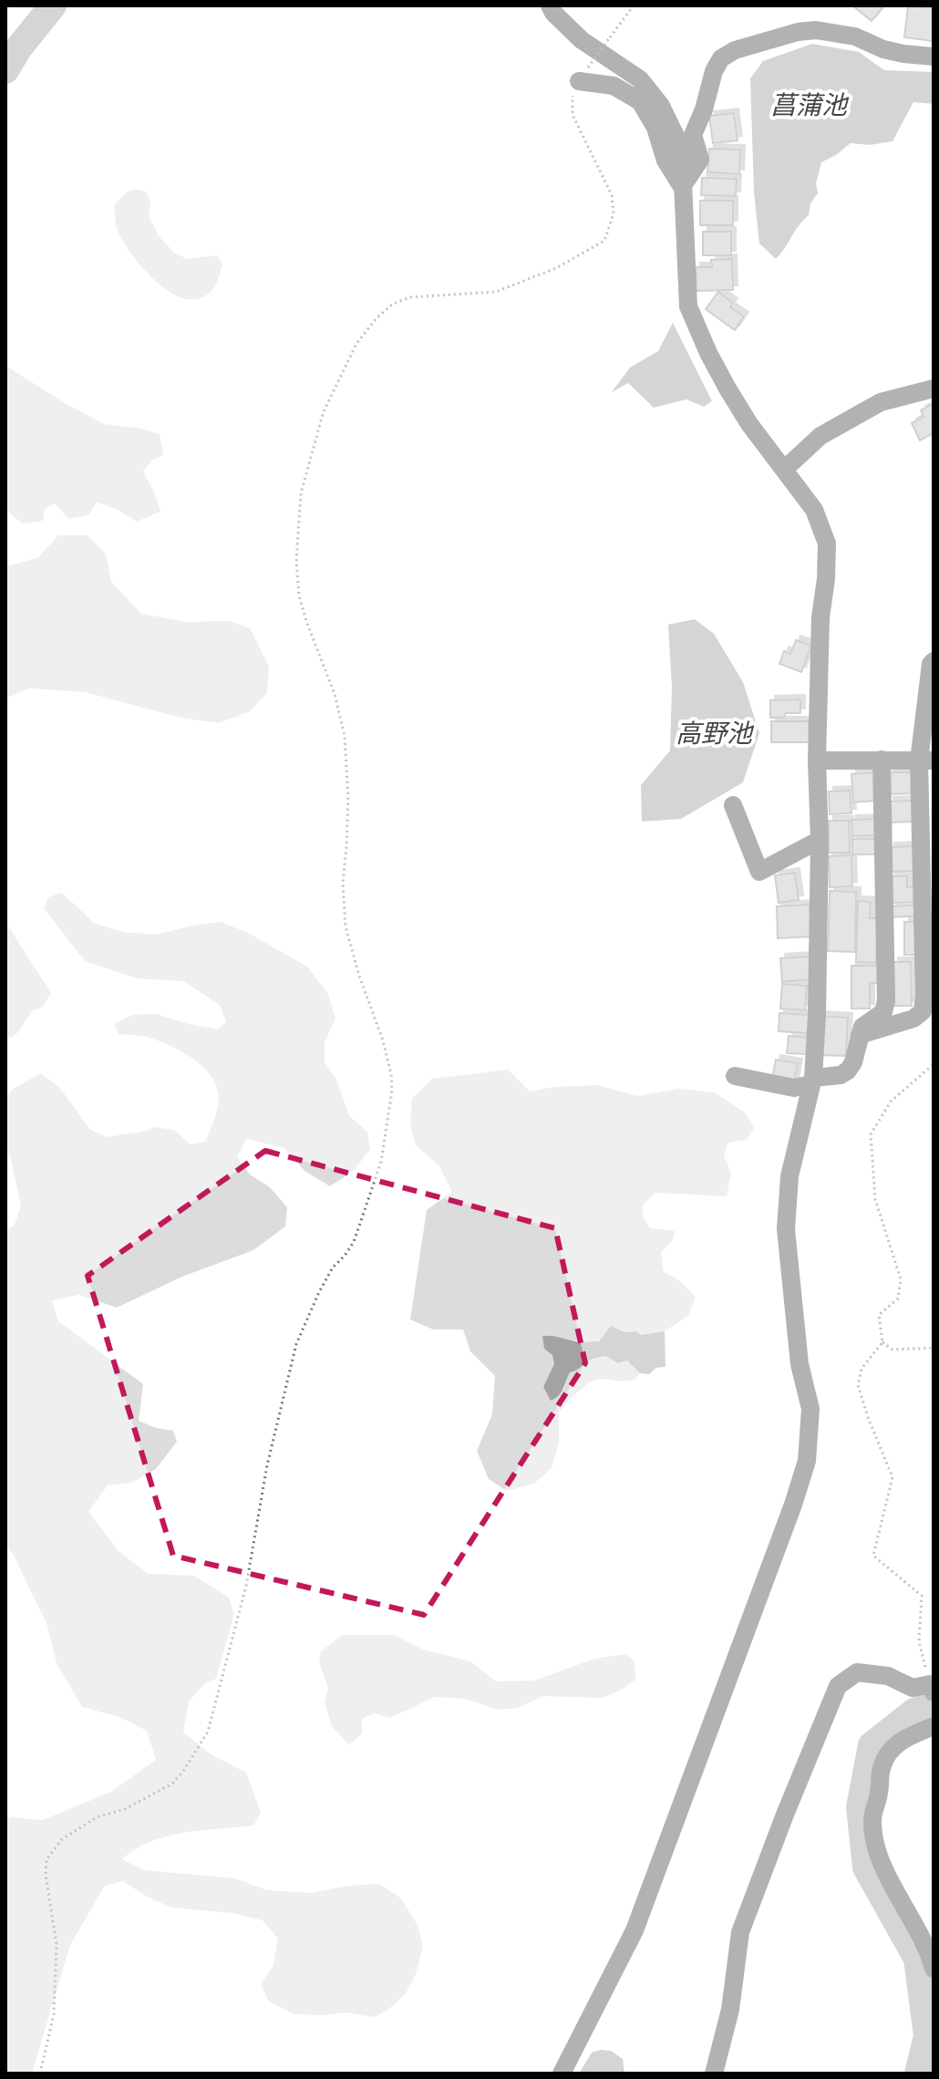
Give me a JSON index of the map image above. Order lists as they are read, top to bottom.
{
  "water": ["菖蒲池", "高野池"]
}
